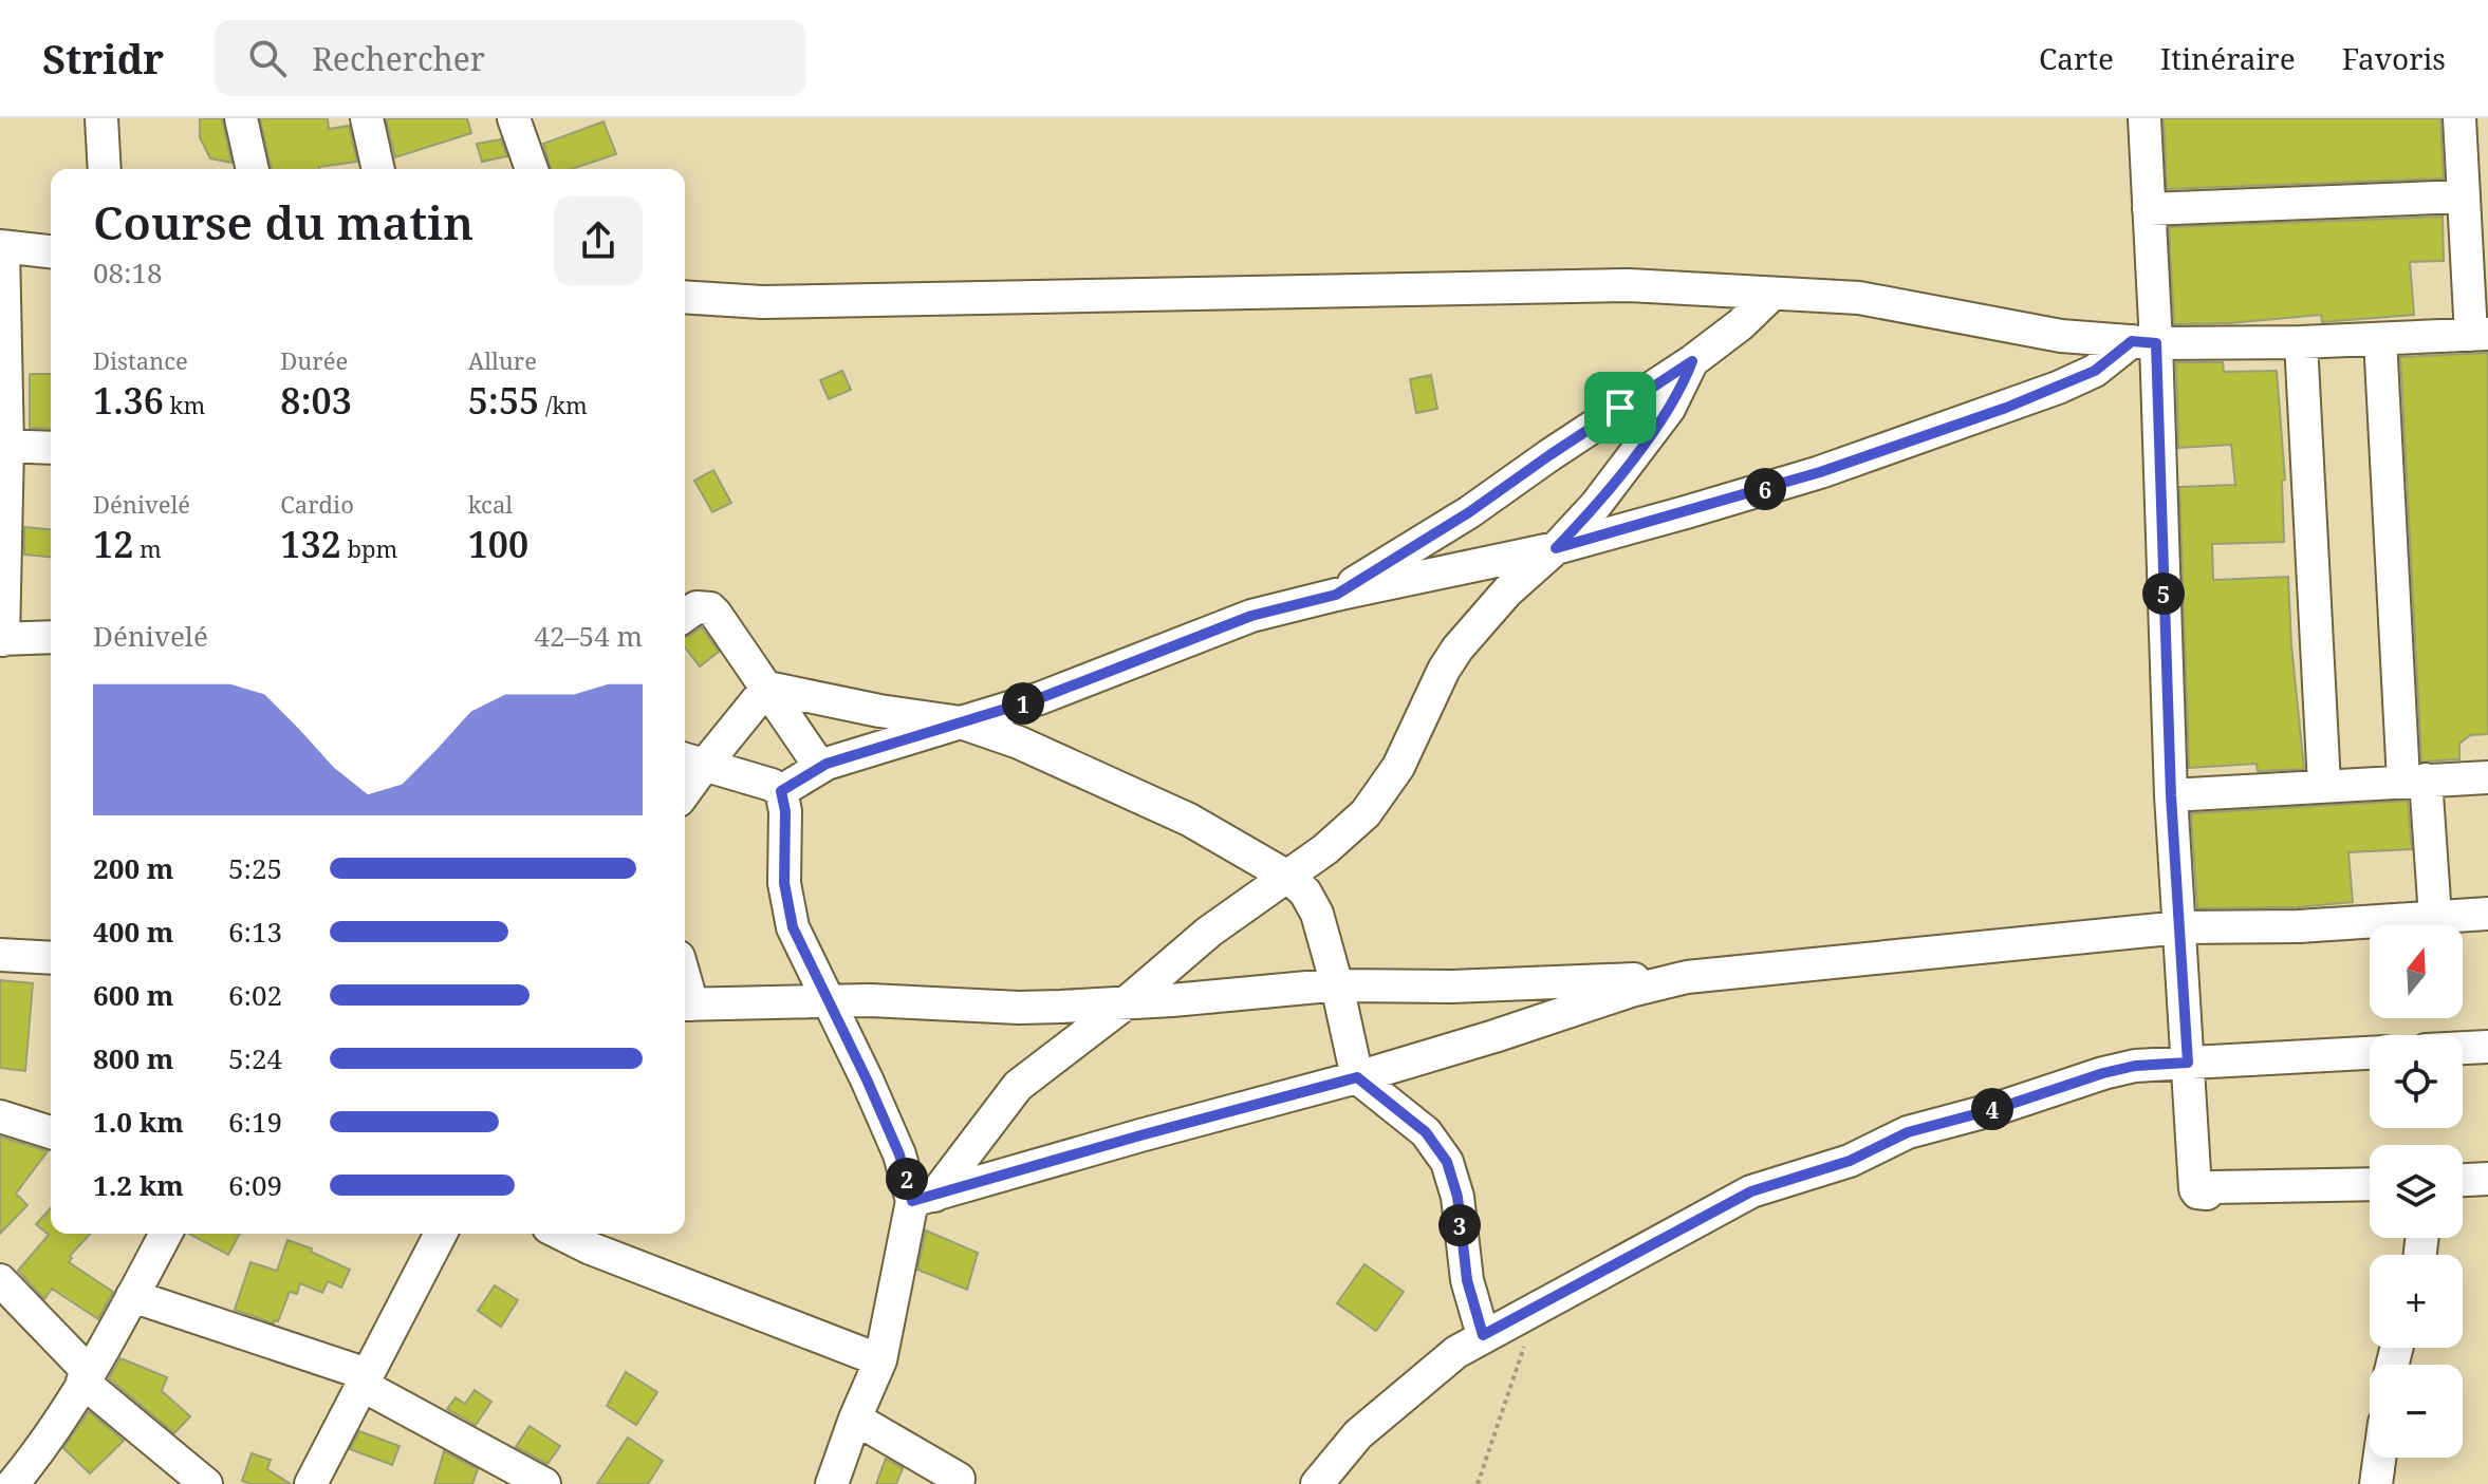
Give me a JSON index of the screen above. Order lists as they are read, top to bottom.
{
  "north": "top",
  "page": {
    "header": "Stridr",
    "search": "Rechercher",
    "nav": ["Carte", "Itinéraire", "Favoris"],
    "heading": ["Course du matin", "08:18"],
    "stats": [
      ["Distance", "1.36 km"],
      ["Durée", "8:03"],
      ["Allure", "5:55 /km"],
      ["Dénivelé", "12 m"],
      ["Cardio", "132 bpm"],
      ["kcal", "100"]
    ],
    "pins": [
      "6",
      "5",
      "1",
      "4",
      "2",
      "3"
    ],
    "chart": ["Dénivelé", "42–54 m"],
    "list": [
      {
        "name": "200 m",
        "note": "5:25"
      },
      {
        "name": "400 m",
        "note": "6:13"
      },
      {
        "name": "600 m",
        "note": "6:02"
      },
      {
        "name": "800 m",
        "note": "5:24"
      },
      {
        "name": "1.0 km",
        "note": "6:19"
      },
      {
        "name": "1.2 km",
        "note": "6:09"
      }
    ],
    "map_buttons": ["+", "−"]
  }
}
